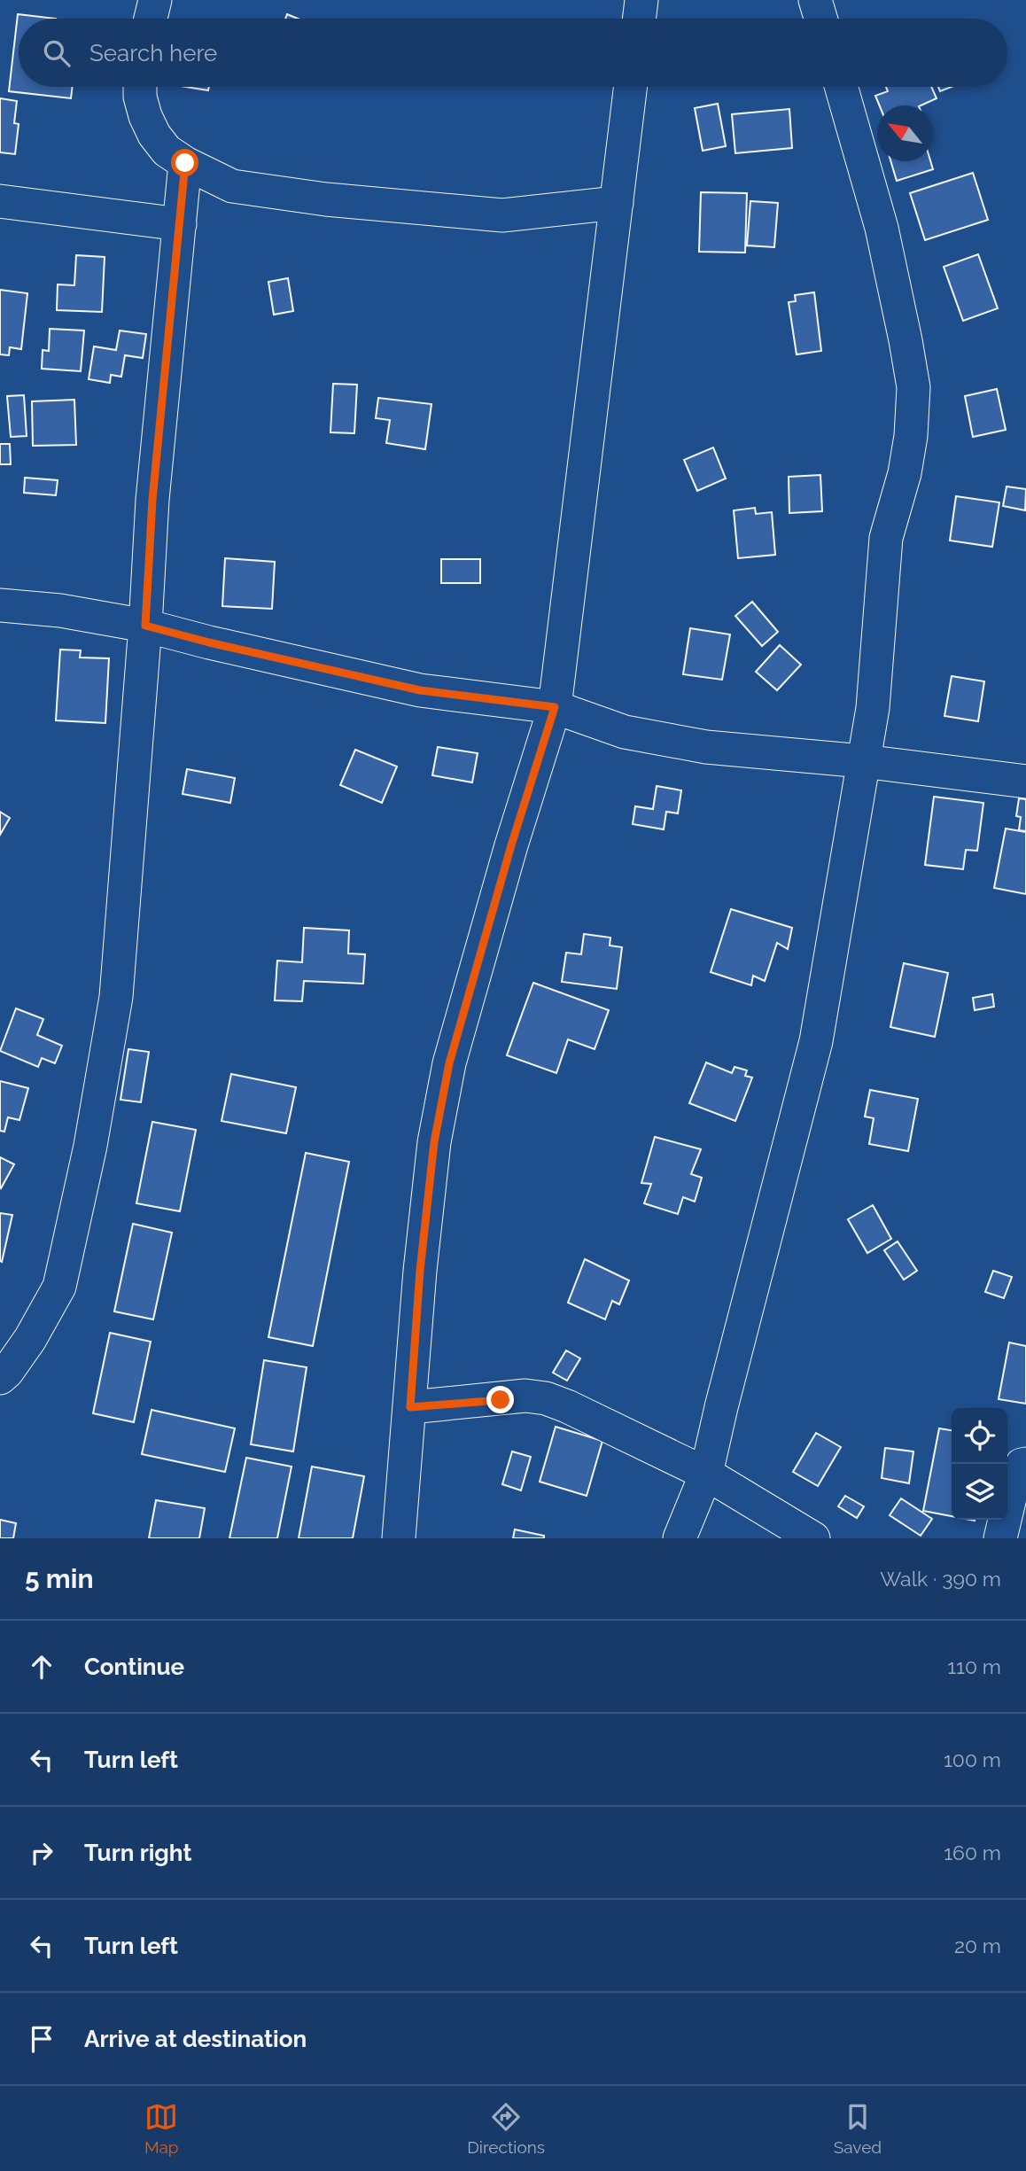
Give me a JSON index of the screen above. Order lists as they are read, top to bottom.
{
  "north": "top left",
  "page": {
    "search": "Search here",
    "heading": ["5 min", "Walk · 390 m"],
    "list": [
      ["Continue", "110 m"],
      ["Turn left", "100 m"],
      ["Turn right", "160 m"],
      ["Turn left", "20 m"],
      "Arrive at destination"
    ],
    "nav": ["Map", "Directions", "Saved"]
  }
}
